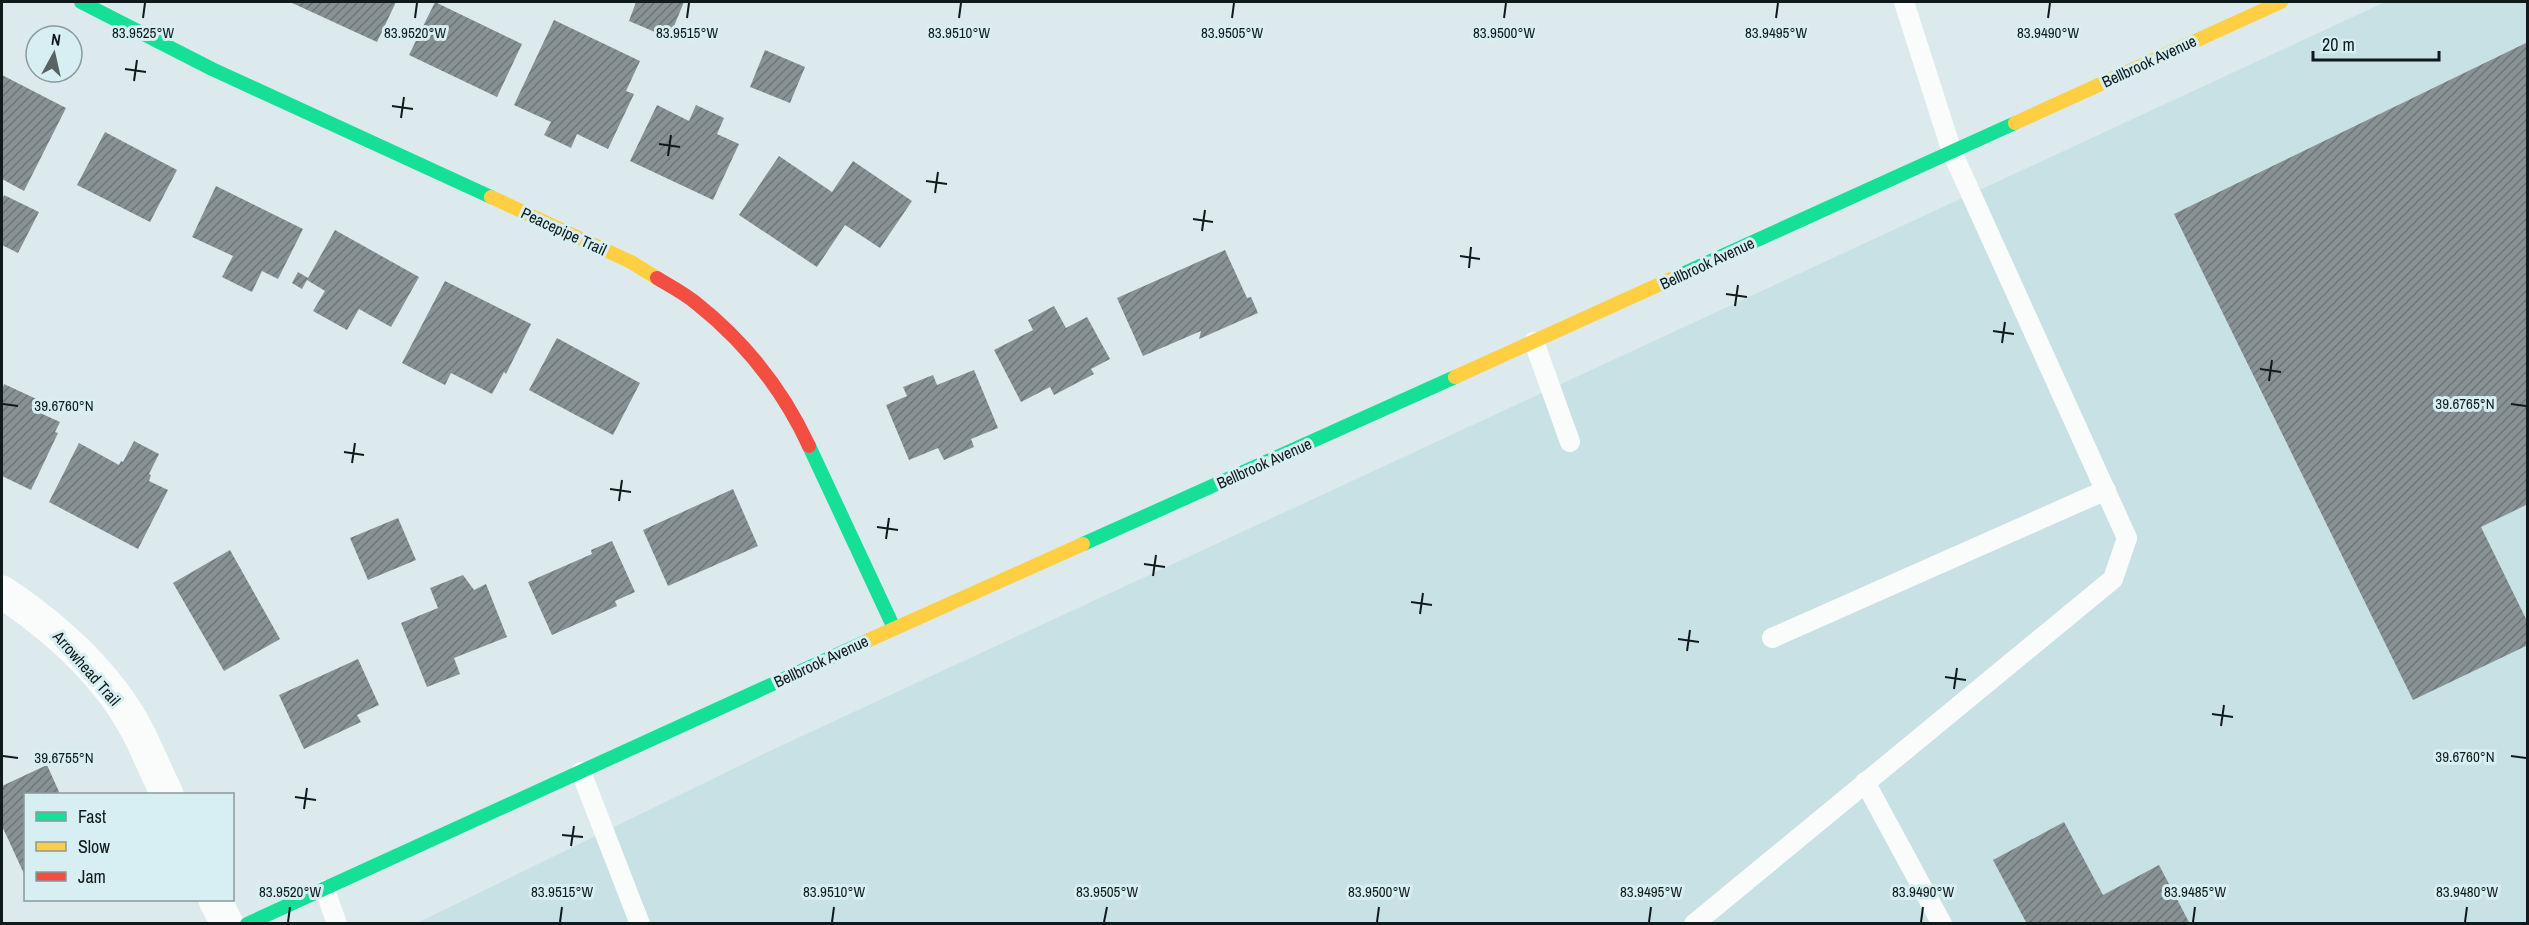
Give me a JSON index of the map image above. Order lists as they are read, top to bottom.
{
  "streets": {
    "street": ["Bellbrook Avenue", "Peacepipe Trail", "Arrowhead Trail"]
  },
  "crossings": [
    ["Bellbrook Avenue", "Peacepipe Trail"]
  ],
  "legend": ["Fast", "Slow", "Jam"],
  "scale_bar": "20 m",
  "north": "top",
  "coordinates": [
    "83.9525°W",
    "83.9520°W",
    "83.9515°W",
    "83.9510°W",
    "83.9505°W",
    "83.9500°W",
    "83.9495°W",
    "83.9490°W",
    "39.6765°N",
    "39.6760°N",
    "39.6755°N",
    "83.9485°W",
    "83.9480°W"
  ]
}
